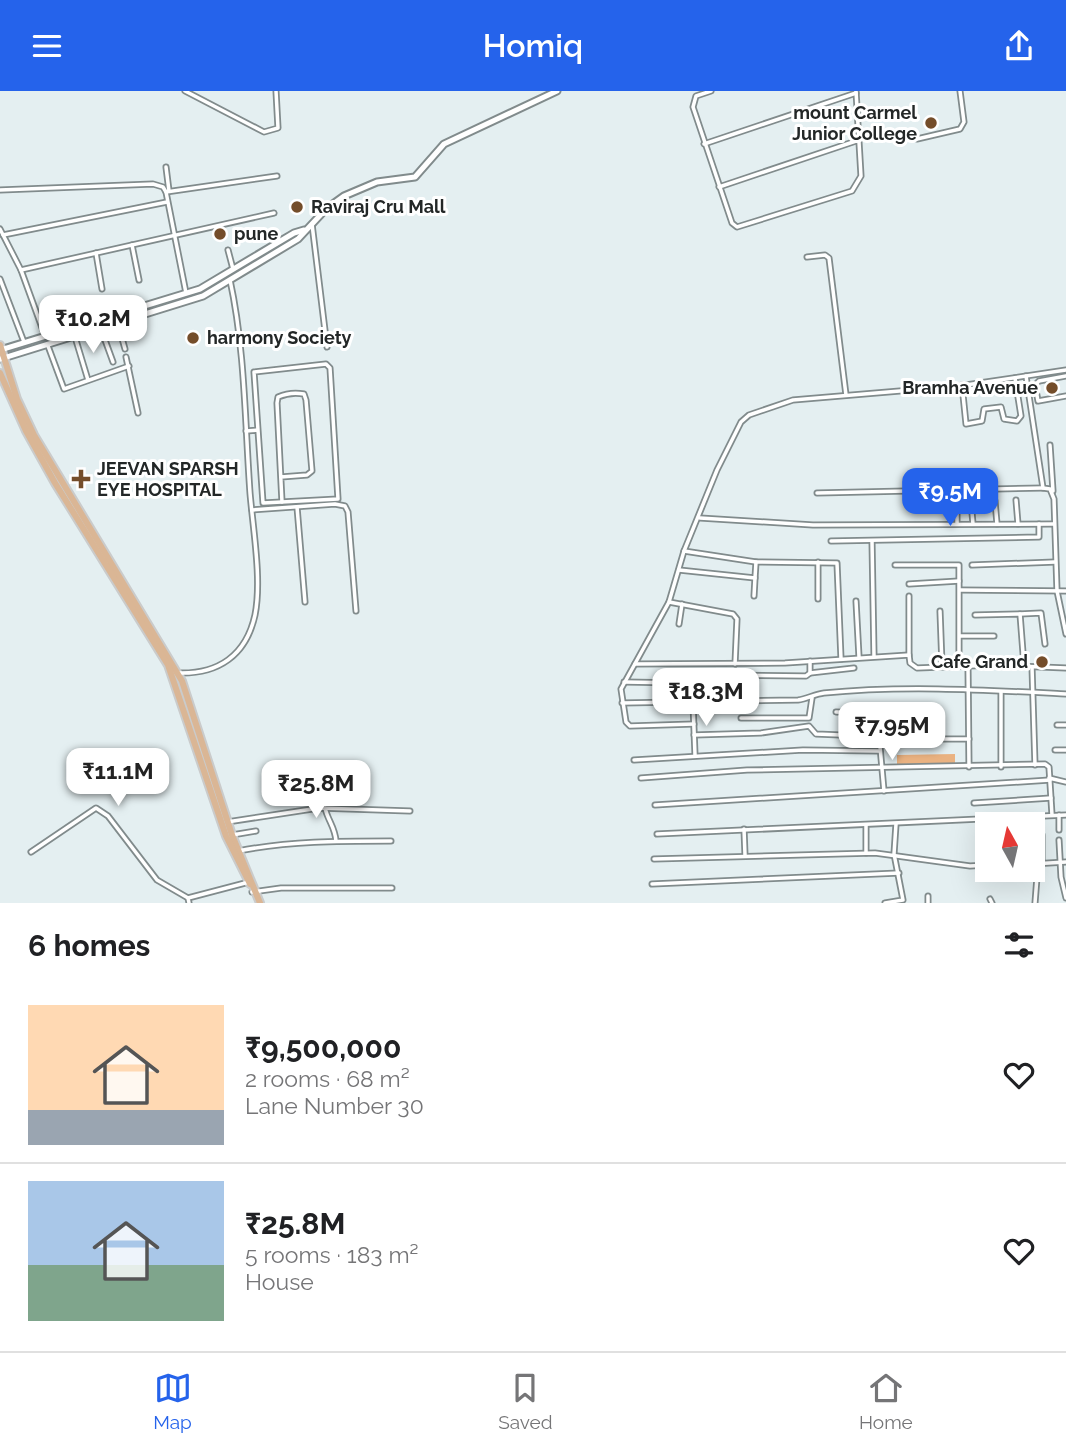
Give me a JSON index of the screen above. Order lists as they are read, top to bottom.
{
  "places": {
    "other": [
      "mount Carmel Junior College",
      "Raviraj Cru Mall",
      "pune",
      "harmony Society",
      "Bramha Avenue",
      "Cafe Grand"
    ],
    "health": ["JEEVAN SPARSH EYE HOSPITAL"]
  },
  "north": "top",
  "page": {
    "header": "Homiq",
    "price": [
      "₹10.2M",
      "₹9.5M",
      "₹18.3M",
      "₹7.95M",
      "₹11.1M",
      "₹25.8M"
    ],
    "heading": "6 homes",
    "list": [
      {
        "name": "₹9,500,000",
        "note": "2 rooms · 68 m² · Lane Number 30"
      },
      {
        "name": "₹25.8M",
        "note": "5 rooms · 183 m² · House"
      }
    ],
    "tabs": ["Map", "Saved", "Home"]
  }
}
